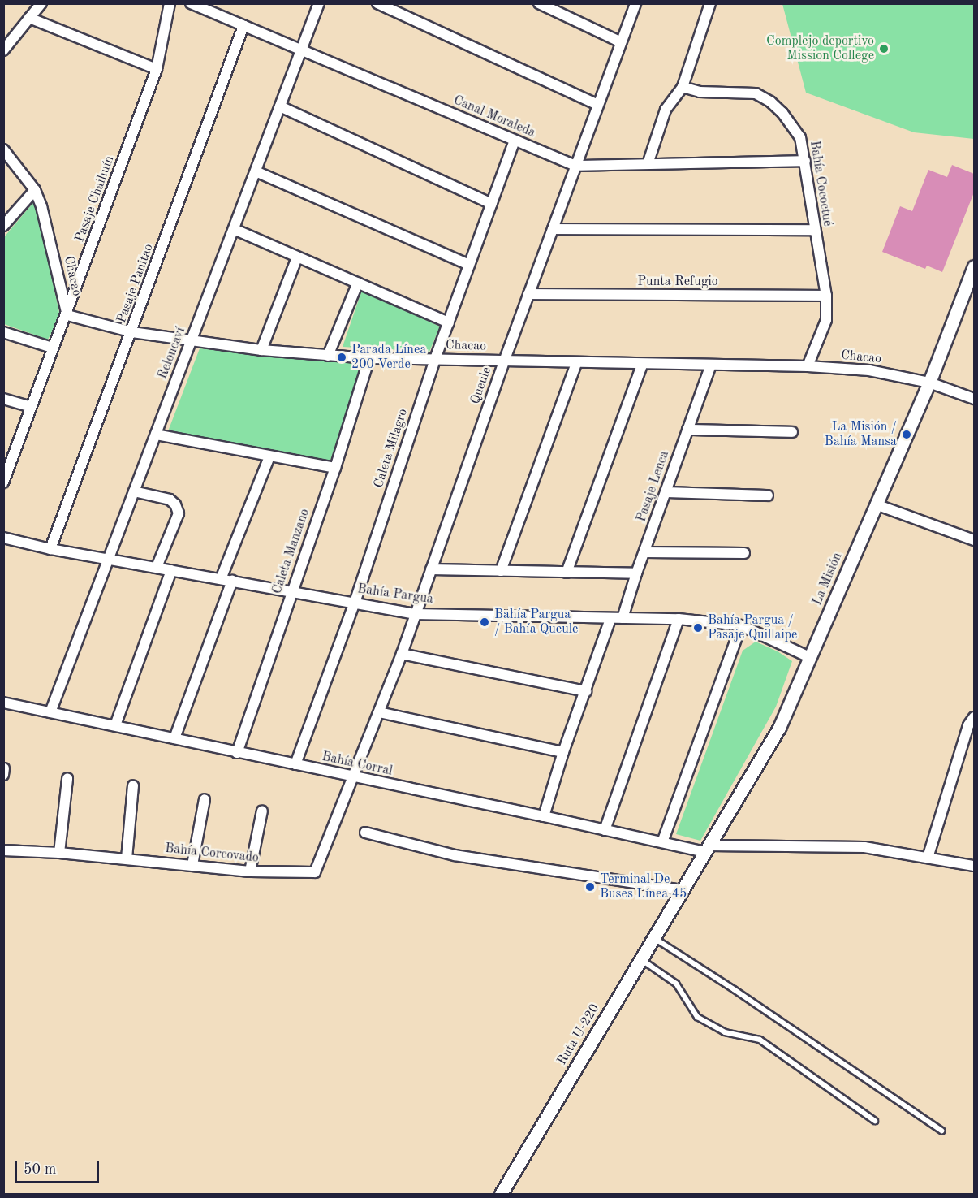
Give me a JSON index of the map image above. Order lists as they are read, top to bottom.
{
  "streets": {
    "street": [
      "Canal Moraleda",
      "Bahía Cococtué",
      "Pasaje Chaihuín",
      "Chacao",
      "Punta Refugio",
      "Pasaje Panitao",
      "Reloncaví",
      "Queule",
      "Caleta Milagro",
      "Pasaje Lenca",
      "Caleta Manzano",
      "La Misión",
      "Bahía Pargua",
      "Bahía Corral",
      "Bahía Corcovado",
      "Ruta U-220"
    ]
  },
  "crossings": [
    ["Canal Moraleda", "Bahía Cococtué"],
    ["Canal Moraleda", "Pasaje Panitao"],
    ["Canal Moraleda", "Reloncaví"],
    ["Canal Moraleda", "Queule"],
    ["Canal Moraleda", "Caleta Milagro"],
    ["Bahía Cococtué", "Chacao"],
    ["Bahía Cococtué", "Punta Refugio"],
    ["Pasaje Chaihuín", "Chacao"],
    ["Chacao", "Pasaje Panitao"],
    ["Chacao", "Reloncaví"],
    ["Chacao", "Queule"],
    ["Chacao", "Caleta Milagro"],
    ["Chacao", "Pasaje Lenca"],
    ["Chacao", "Caleta Manzano"],
    ["Chacao", "La Misión"],
    ["Punta Refugio", "Queule"],
    ["Pasaje Panitao", "Bahía Pargua"],
    ["Reloncaví", "Bahía Pargua"],
    ["Reloncaví", "Bahía Corral"],
    ["Queule", "Bahía Pargua"],
    ["Queule", "Bahía Corral"],
    ["Queule", "Bahía Corcovado"],
    ["Caleta Milagro", "Bahía Pargua"],
    ["Caleta Milagro", "Bahía Corral"],
    ["Pasaje Lenca", "Bahía Pargua"],
    ["Caleta Manzano", "Bahía Pargua"],
    ["Caleta Manzano", "Bahía Corral"],
    ["La Misión", "Bahía Pargua"],
    ["La Misión", "Bahía Corral"],
    ["La Misión", "Ruta U-220"],
    ["Bahía Corral", "Bahía Corcovado"]
  ],
  "places": [
    "Complejo deportivo Mission College",
    "Parada Línea 200 Verde",
    "La Misión / Bahía Mansa",
    "Bahía Pargua / Bahía Queule",
    "Bahía Pargua / Pasaje Quillaipe",
    "Terminal De Buses Línea 45"
  ],
  "scale_bar": "50 m"
}
